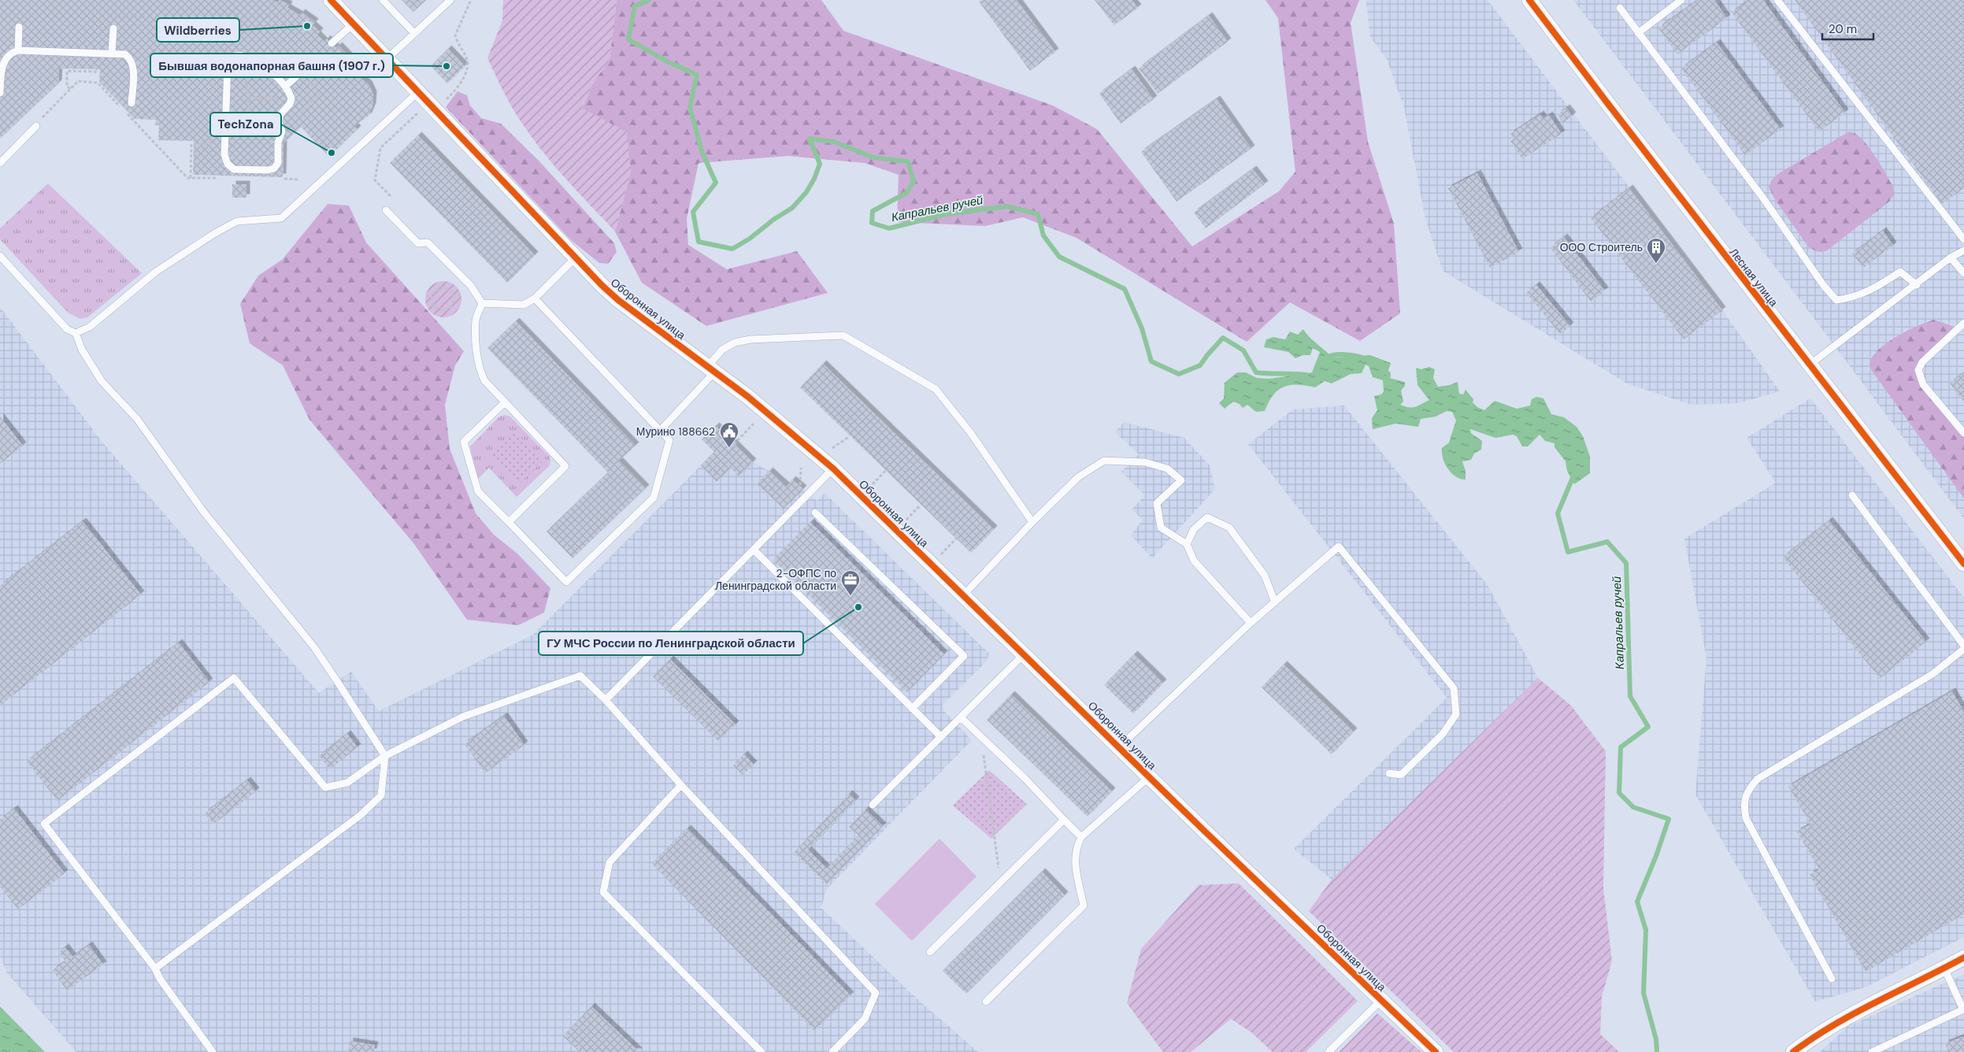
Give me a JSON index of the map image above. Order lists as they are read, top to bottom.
{
  "streets": {
    "street": ["Лесная улица", "Оборонная улица"]
  },
  "water": ["Капральев ручей"],
  "places": {
    "other": [
      "Wildberries",
      "Бывшая водонапорная башня (1907 г.)",
      "TechZona",
      "ГУ МЧС России по Ленинградской области"
    ],
    "building": ["ООО Строитель"],
    "public building": ["Мурино 188662"],
    "office": ["2-ОФПС по Ленинградской области"]
  },
  "scale_bar": "20 m"
}
